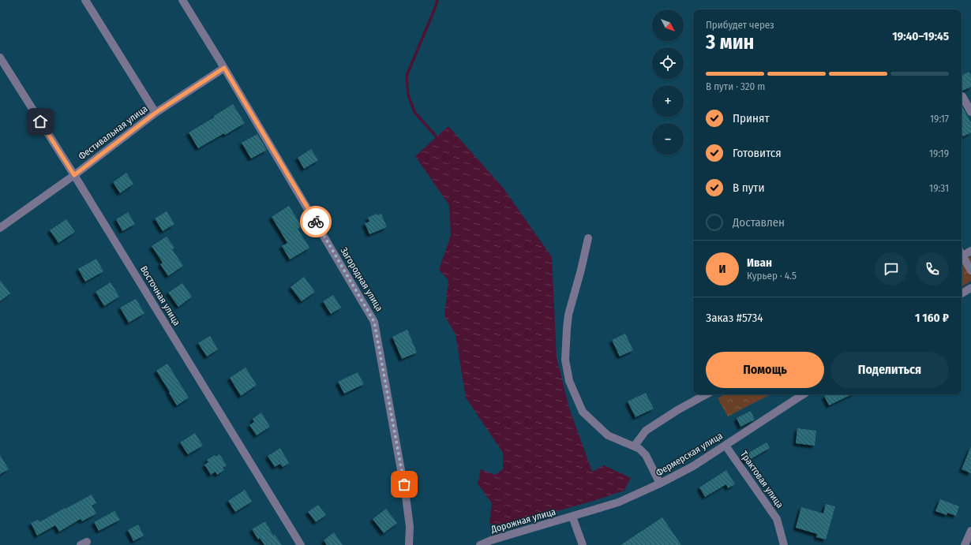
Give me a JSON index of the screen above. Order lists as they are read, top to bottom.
{
  "streets": {
    "street": [
      "Фестивальная улица",
      "Загородная улица",
      "Восточная улица",
      "Фермерская улица",
      "Трактовая улица",
      "Дорожная улица"
    ]
  },
  "crossings": [
    ["Фестивальная улица", "Загородная улица"],
    ["Фестивальная улица", "Восточная улица"],
    ["Фермерская улица", "Трактовая улица"],
    ["Фермерская улица", "Дорожная улица"]
  ],
  "north": "bottom right",
  "page": {
    "map_buttons": ["+", "−"],
    "heading": ["3 мин", "Прибудет через", "19:40–19:45"],
    "panel": [
      "Иван",
      "Курьер · 4.5",
      "Заказ #5734",
      "1 160 ₽"
    ],
    "bar": "В пути · 320 m",
    "list": [
      ["Принят", "19:17"],
      ["Готовится", "19:19"],
      ["В пути", "19:31"],
      "Доставлен"
    ],
    "round": "И",
    "buttons": ["Помощь", "Поделиться"]
  }
}
